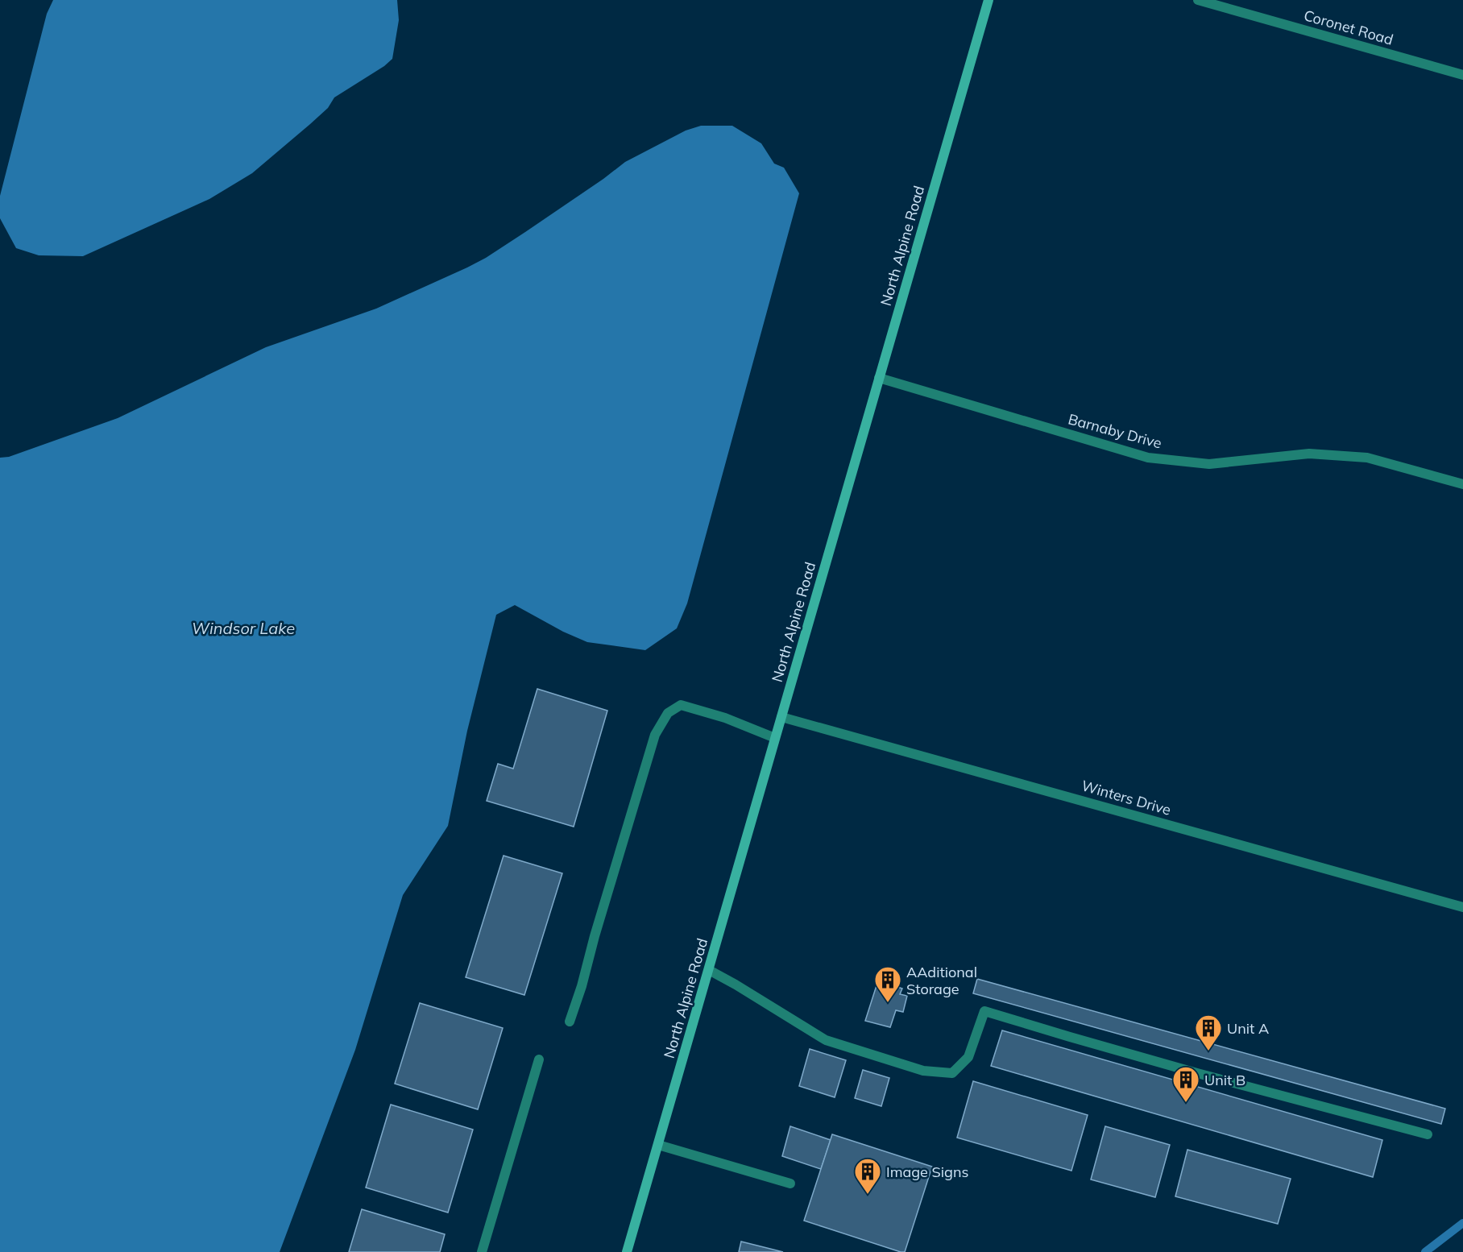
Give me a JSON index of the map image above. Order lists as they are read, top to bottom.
{
  "streets": {
    "main road": ["North Alpine Road"],
    "street": ["Coronet Road", "Barnaby Drive", "Winters Drive"]
  },
  "crossings": [
    ["North Alpine Road", "Barnaby Drive"],
    ["North Alpine Road", "Winters Drive"]
  ],
  "water": ["Windsor Lake"],
  "places": {
    "building": [
      "AAditional Storage",
      "Unit A",
      "Unit B",
      "Image Signs"
    ]
  }
}
